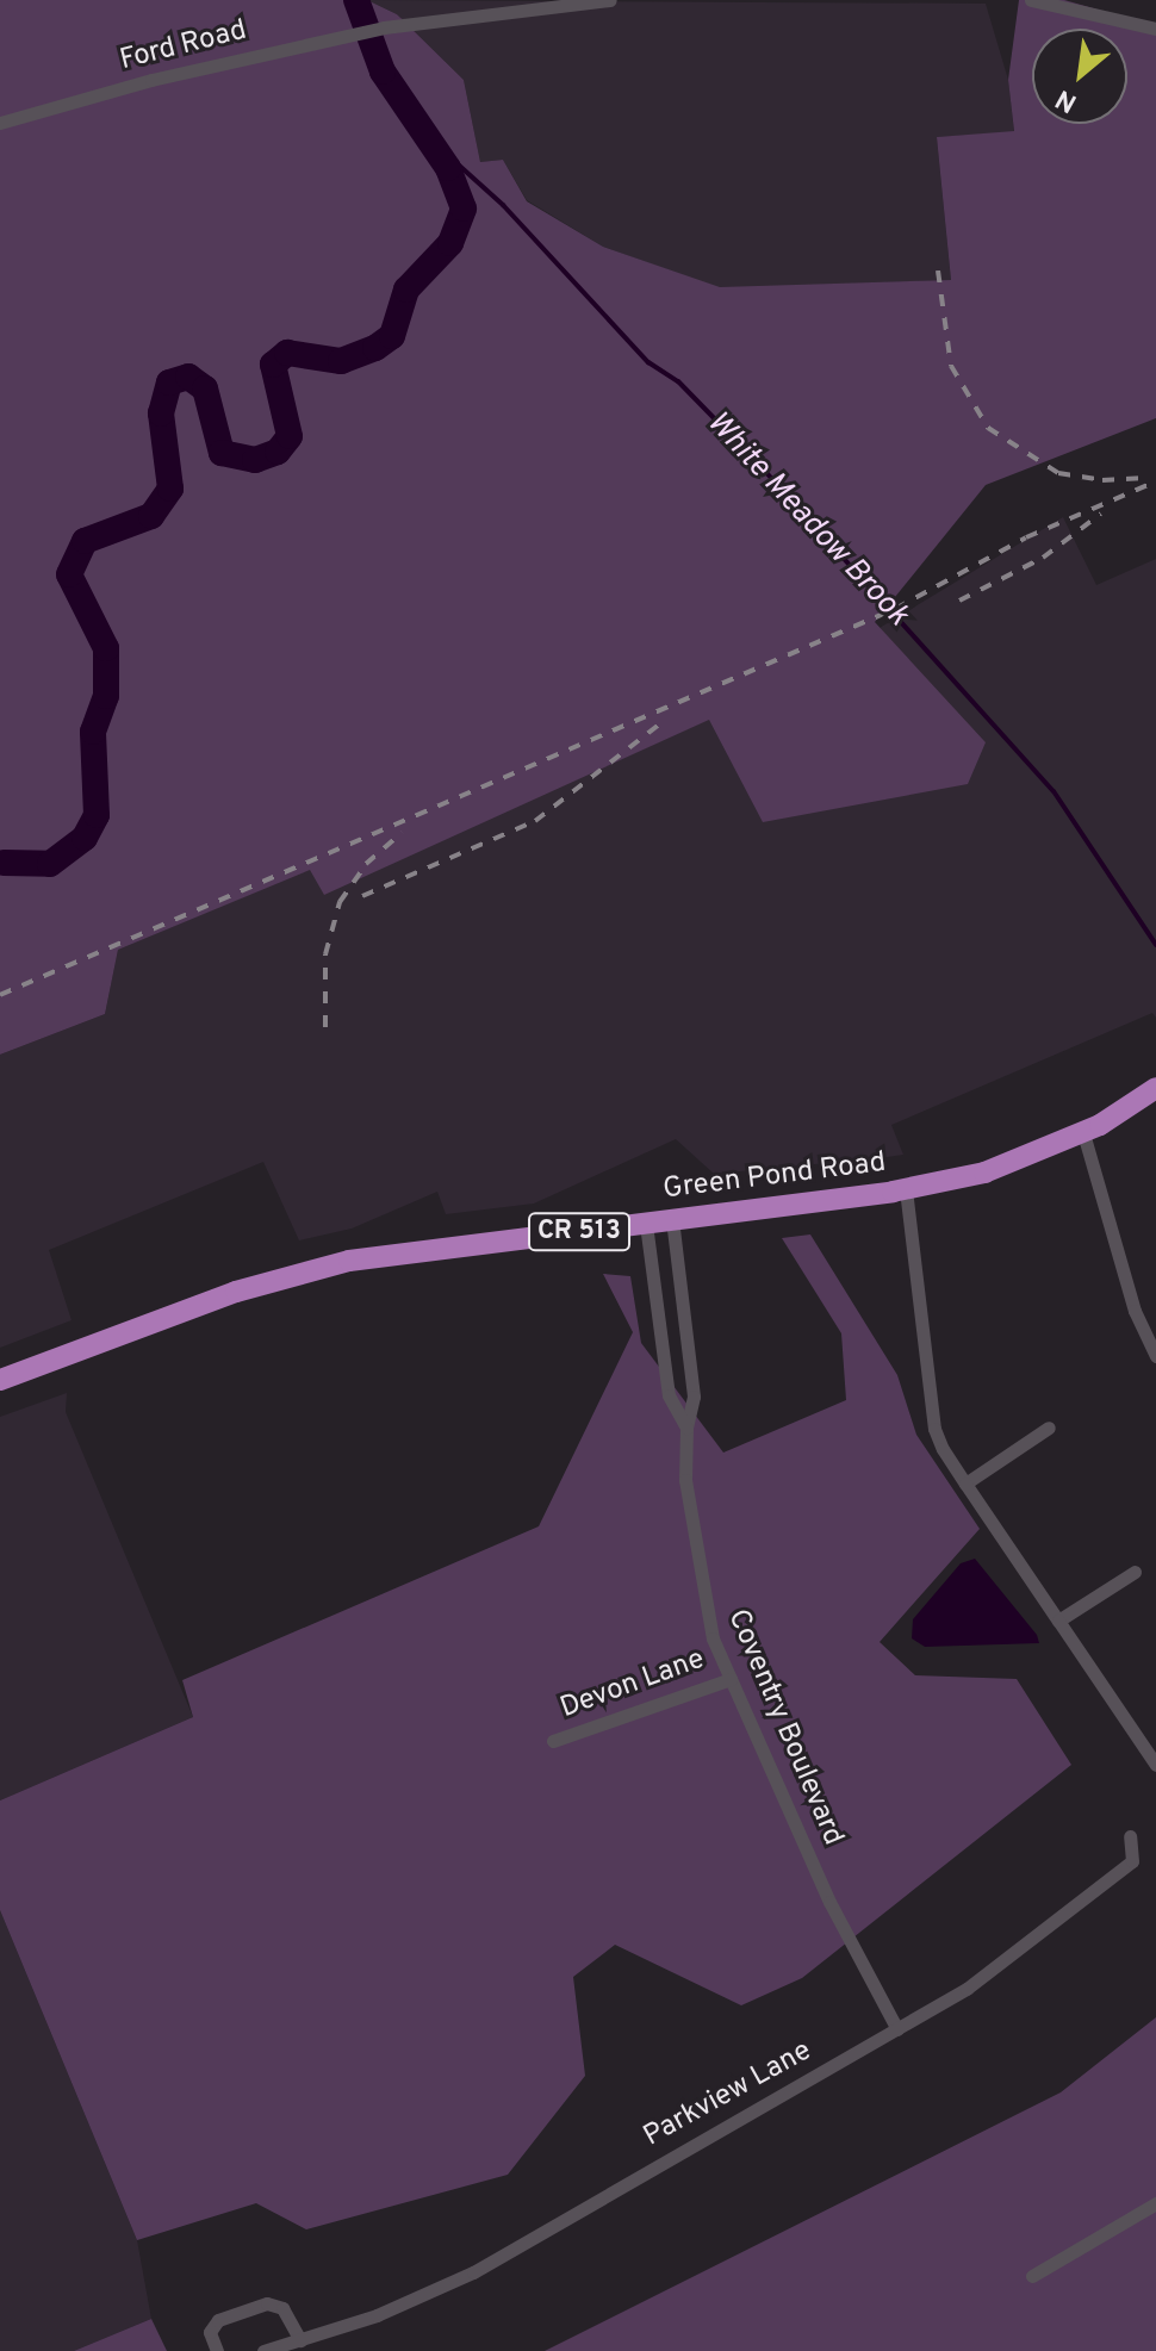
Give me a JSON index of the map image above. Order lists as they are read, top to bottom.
{
  "streets": {
    "main road": ["Green Pond Road", "CR 513"],
    "street": [
      "Ford Road",
      "Devon Lane",
      "Coventry Boulevard",
      "Parkview Lane"
    ]
  },
  "crossings": [
    ["Green Pond Road", "Coventry Boulevard"],
    ["Devon Lane", "Coventry Boulevard"],
    ["Coventry Boulevard", "Parkview Lane"]
  ],
  "water": ["White Meadow Brook"],
  "north": "bottom left"
}
